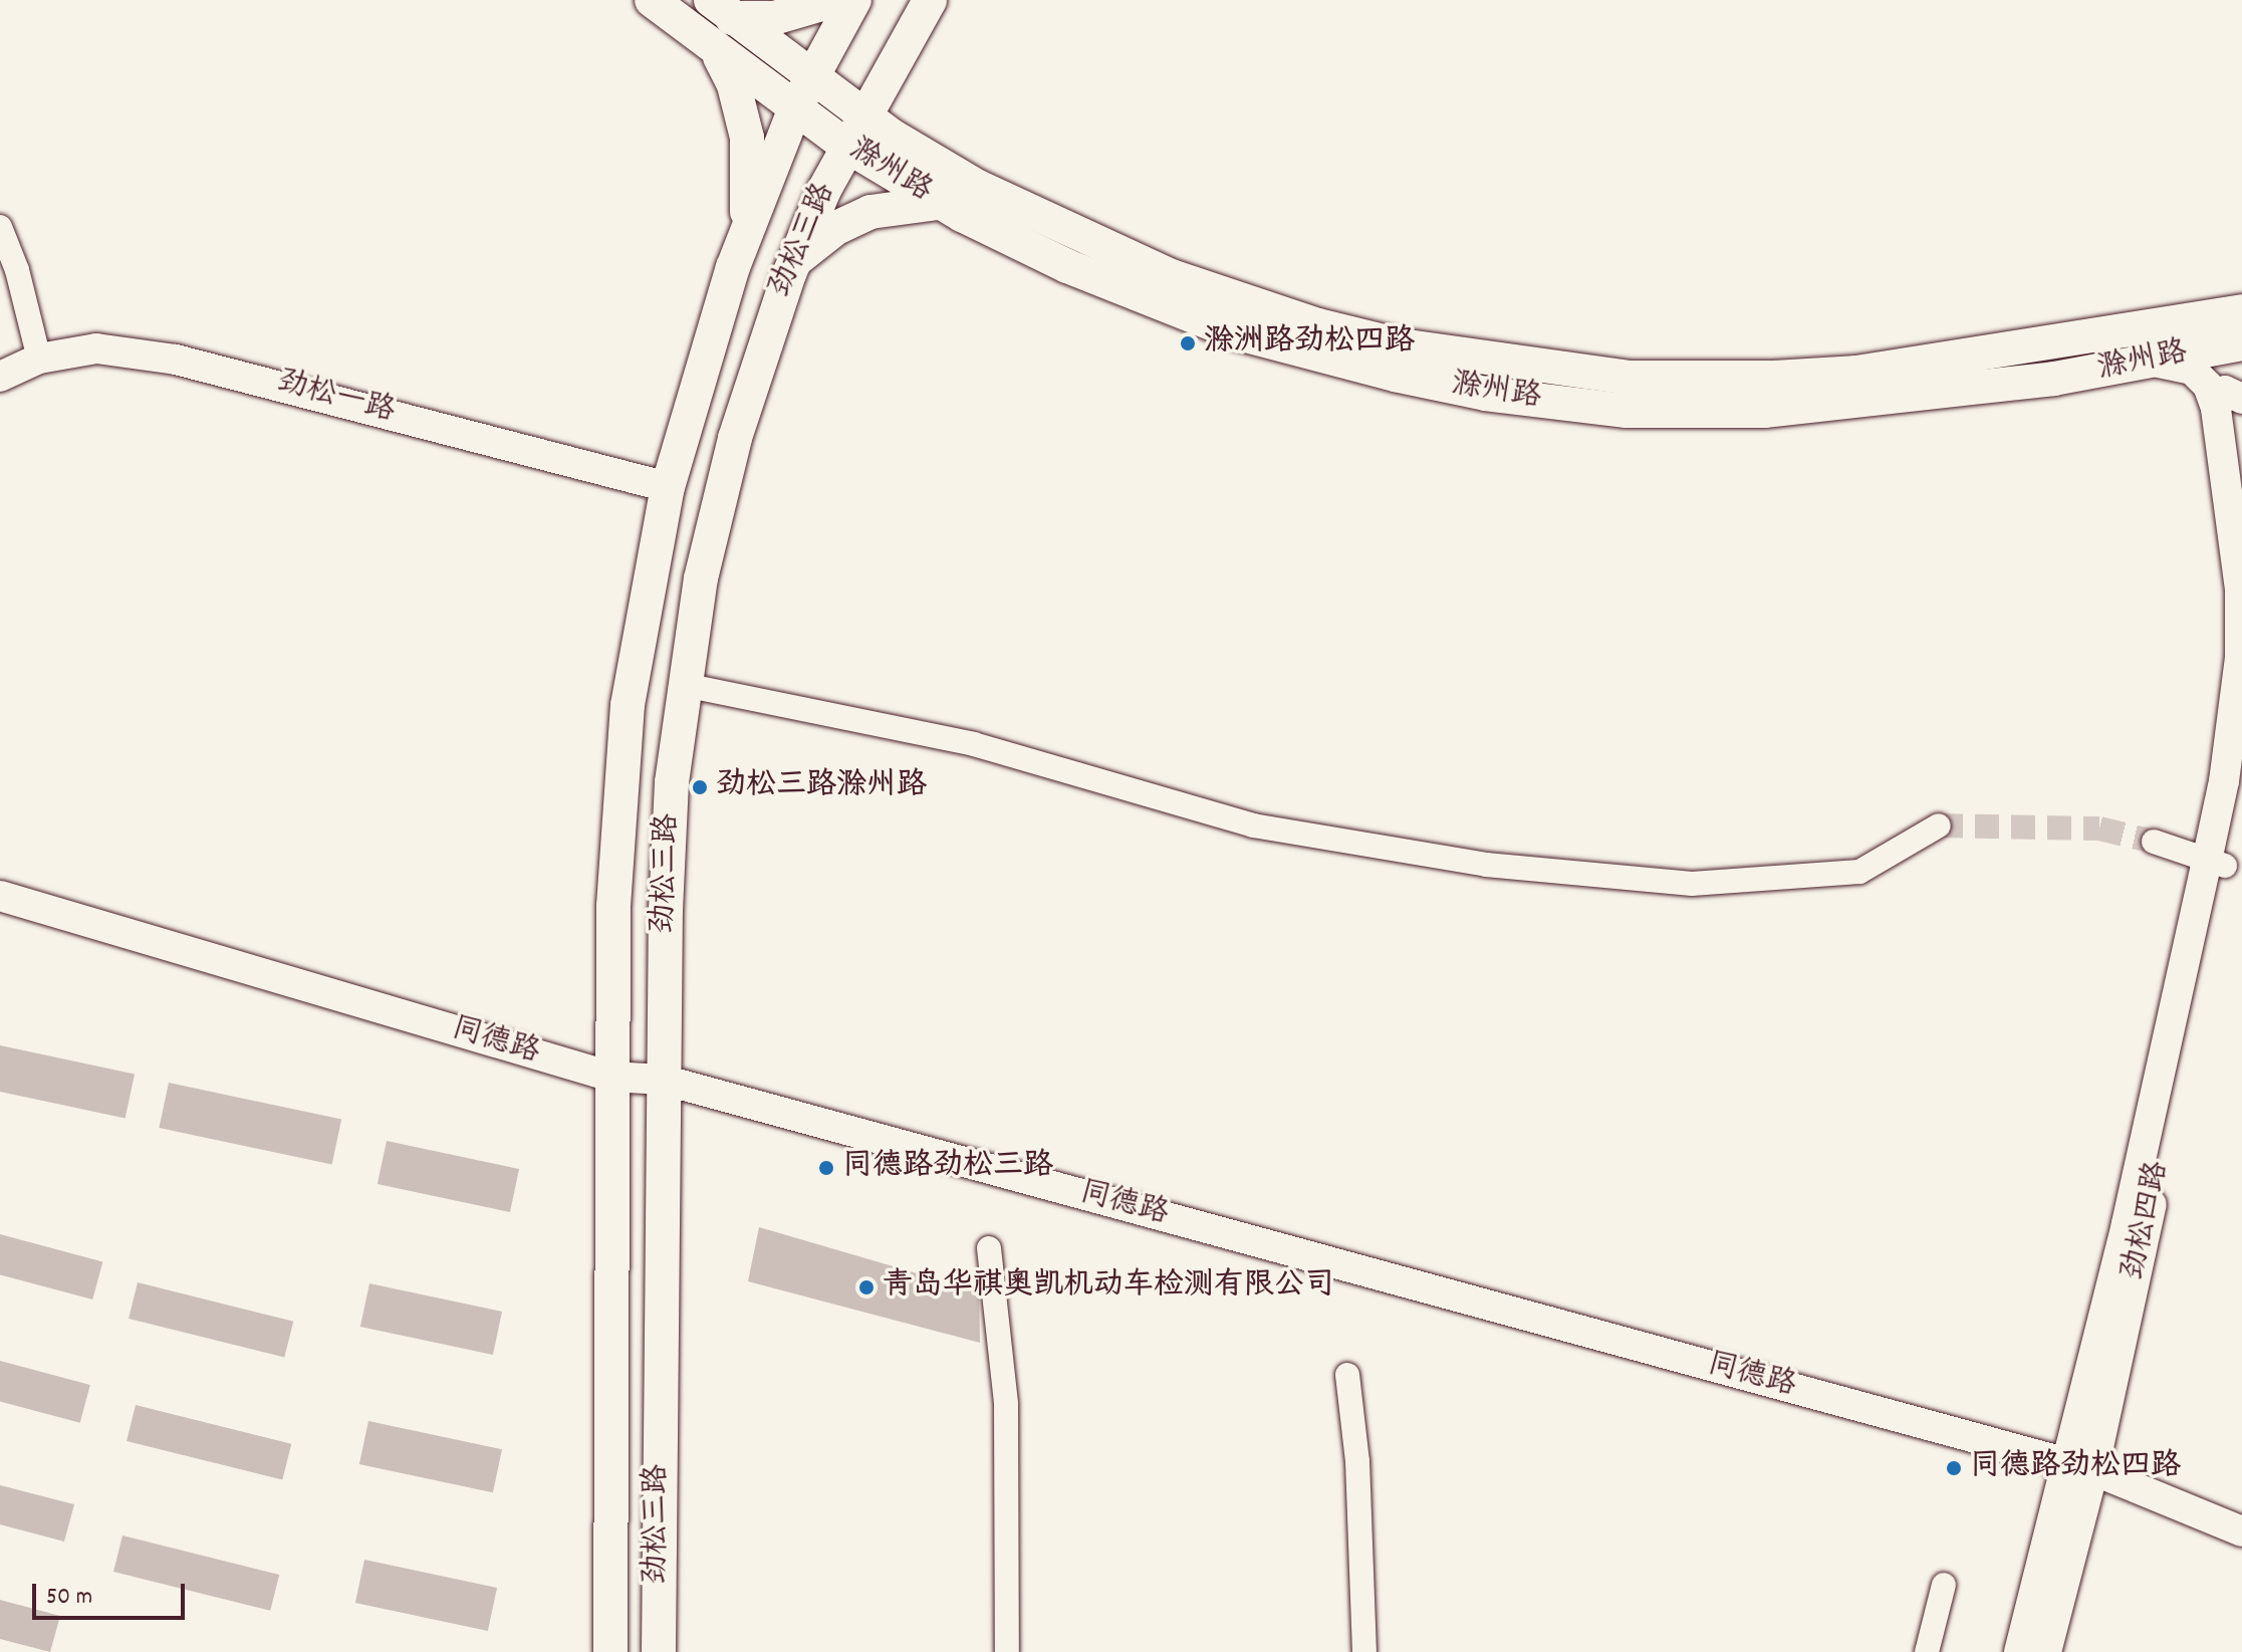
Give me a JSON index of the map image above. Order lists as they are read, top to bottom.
{
  "streets": {
    "main road": ["滁州路", "劲松三路"],
    "street": ["劲松一路", "同德路"]
  },
  "crossings": [
    ["滁州路", "劲松三路"],
    ["劲松三路", "劲松一路"],
    ["劲松三路", "同德路"]
  ],
  "places": [
    "滁洲路劲松四路",
    "劲松三路滁州路",
    "同德路劲松三路",
    "青岛华祺奥凯机动车检测有限公司",
    "同德路劲松四路"
  ],
  "scale_bar": "50 m"
}
